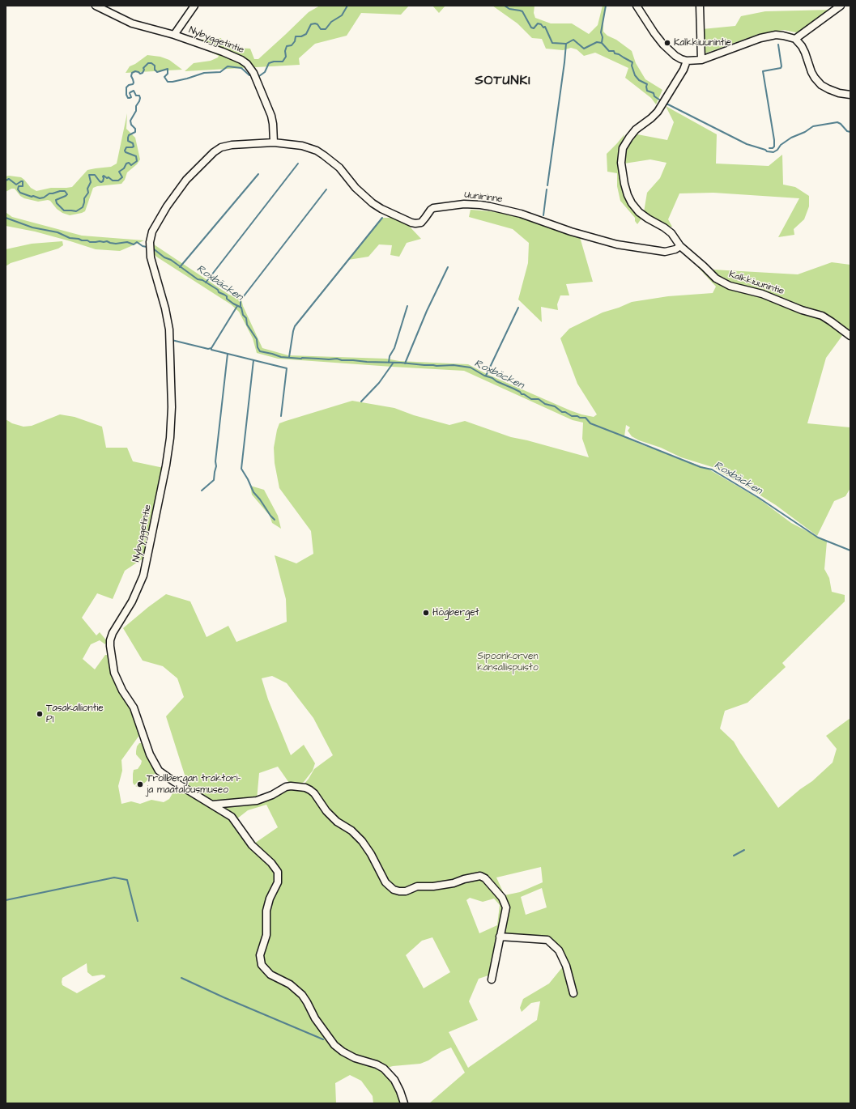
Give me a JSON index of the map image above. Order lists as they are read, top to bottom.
{
  "streets": {
    "street": ["Nybyggetintie", "Uunirinne", "Kalkkiuunintie"]
  },
  "crossings": [
    ["Nybyggetintie", "Uunirinne"],
    ["Uunirinne", "Kalkkiuunintie"]
  ],
  "districts": ["SOTUNKI"],
  "water": ["Roxbäcken"],
  "parks": ["Sipoonkorven kansallispuisto"],
  "places": [
    "Kalkkiuunintie",
    "Högberget",
    "Tasakalliontie P1",
    "Trollbergan traktori- ja maatalousmuseo"
  ]
}
